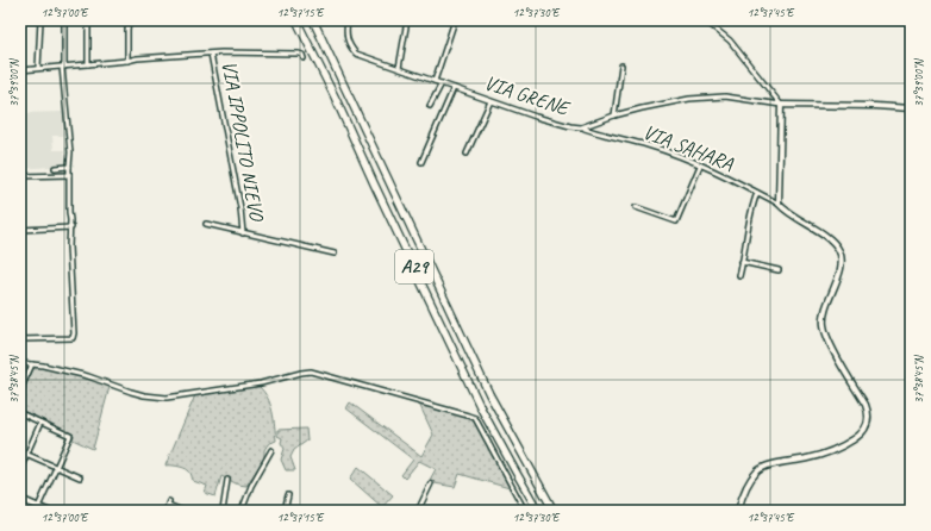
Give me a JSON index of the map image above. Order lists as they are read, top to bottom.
{
  "streets": {
    "highway": ["A29"],
    "street": ["VIA GRENE", "VIA IPPOLITO NIEVO", "VIA SAHARA"]
  },
  "coordinates": [
    "12°37'00\"E",
    "12°37'15\"E",
    "12°37'30\"E",
    "12°37'45\"E",
    "37°39'00\"N",
    "37°38'45\"N"
  ]
}
